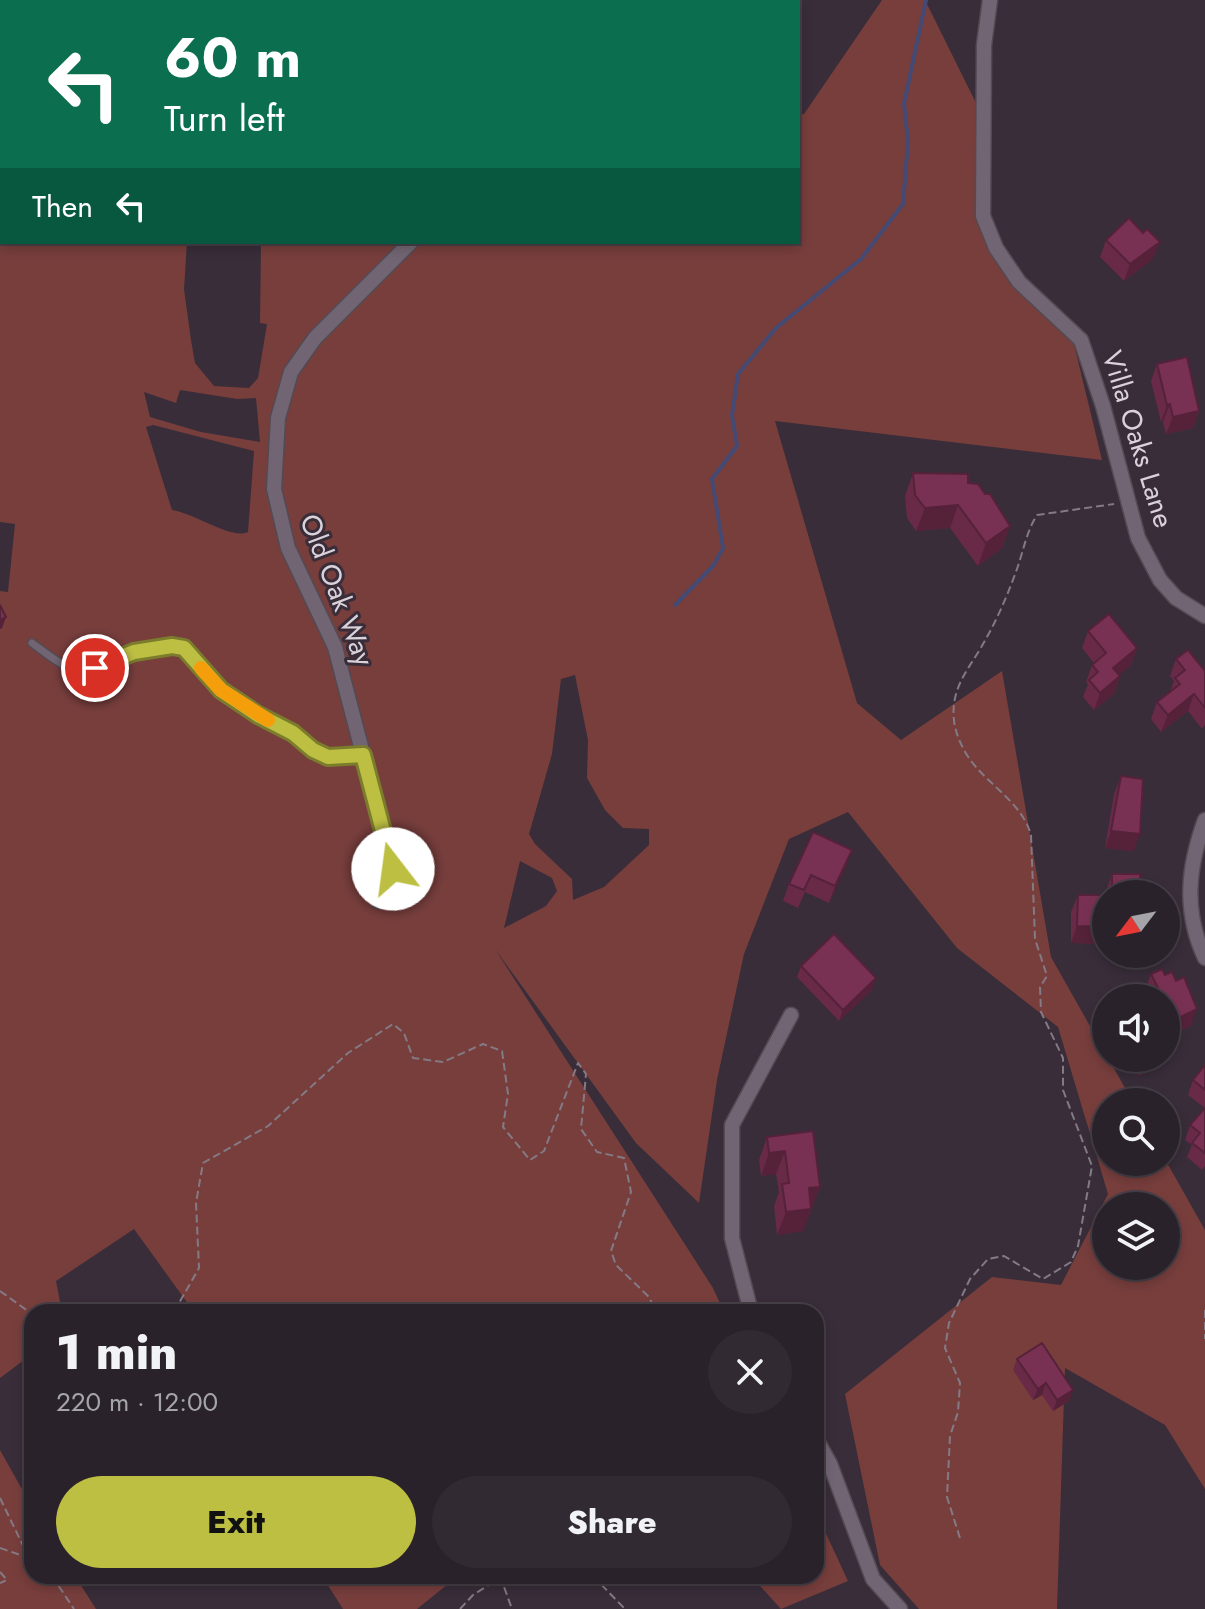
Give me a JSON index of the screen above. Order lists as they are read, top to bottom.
{
  "streets": {
    "street": ["Villa Oaks Lane", "Old Oak Way"]
  },
  "north": "bottom left",
  "page": {
    "turn": ["60 m", "Turn left"],
    "then": "Then",
    "heading": ["1 min", "220 m · 12:00"],
    "buttons": ["Exit", "Share"]
  }
}
